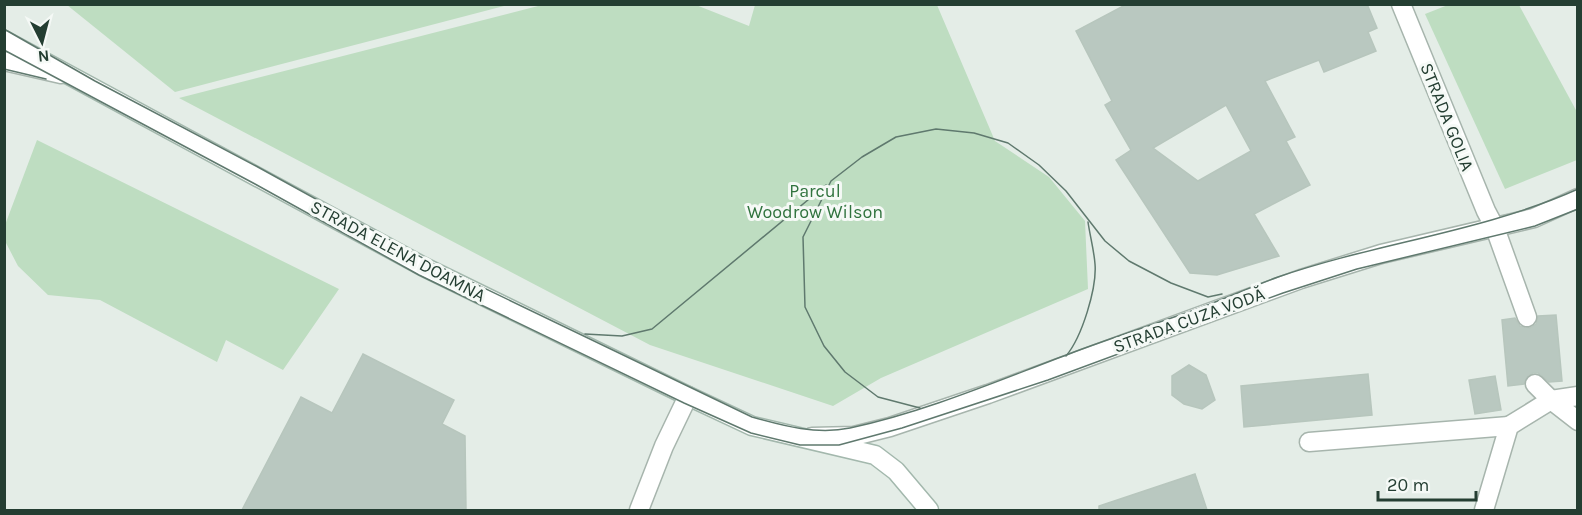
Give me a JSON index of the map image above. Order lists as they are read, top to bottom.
{
  "streets": {
    "street": ["STRADA GOLIA", "STRADA ELENA DOAMNA", "STRADA CUZA VODĂ"]
  },
  "crossings": [
    ["STRADA GOLIA", "STRADA CUZA VODĂ"],
    ["STRADA ELENA DOAMNA", "STRADA CUZA VODĂ"]
  ],
  "parks": ["Parcul Woodrow Wilson"],
  "scale_bar": "20 m",
  "north": "bottom"
}
